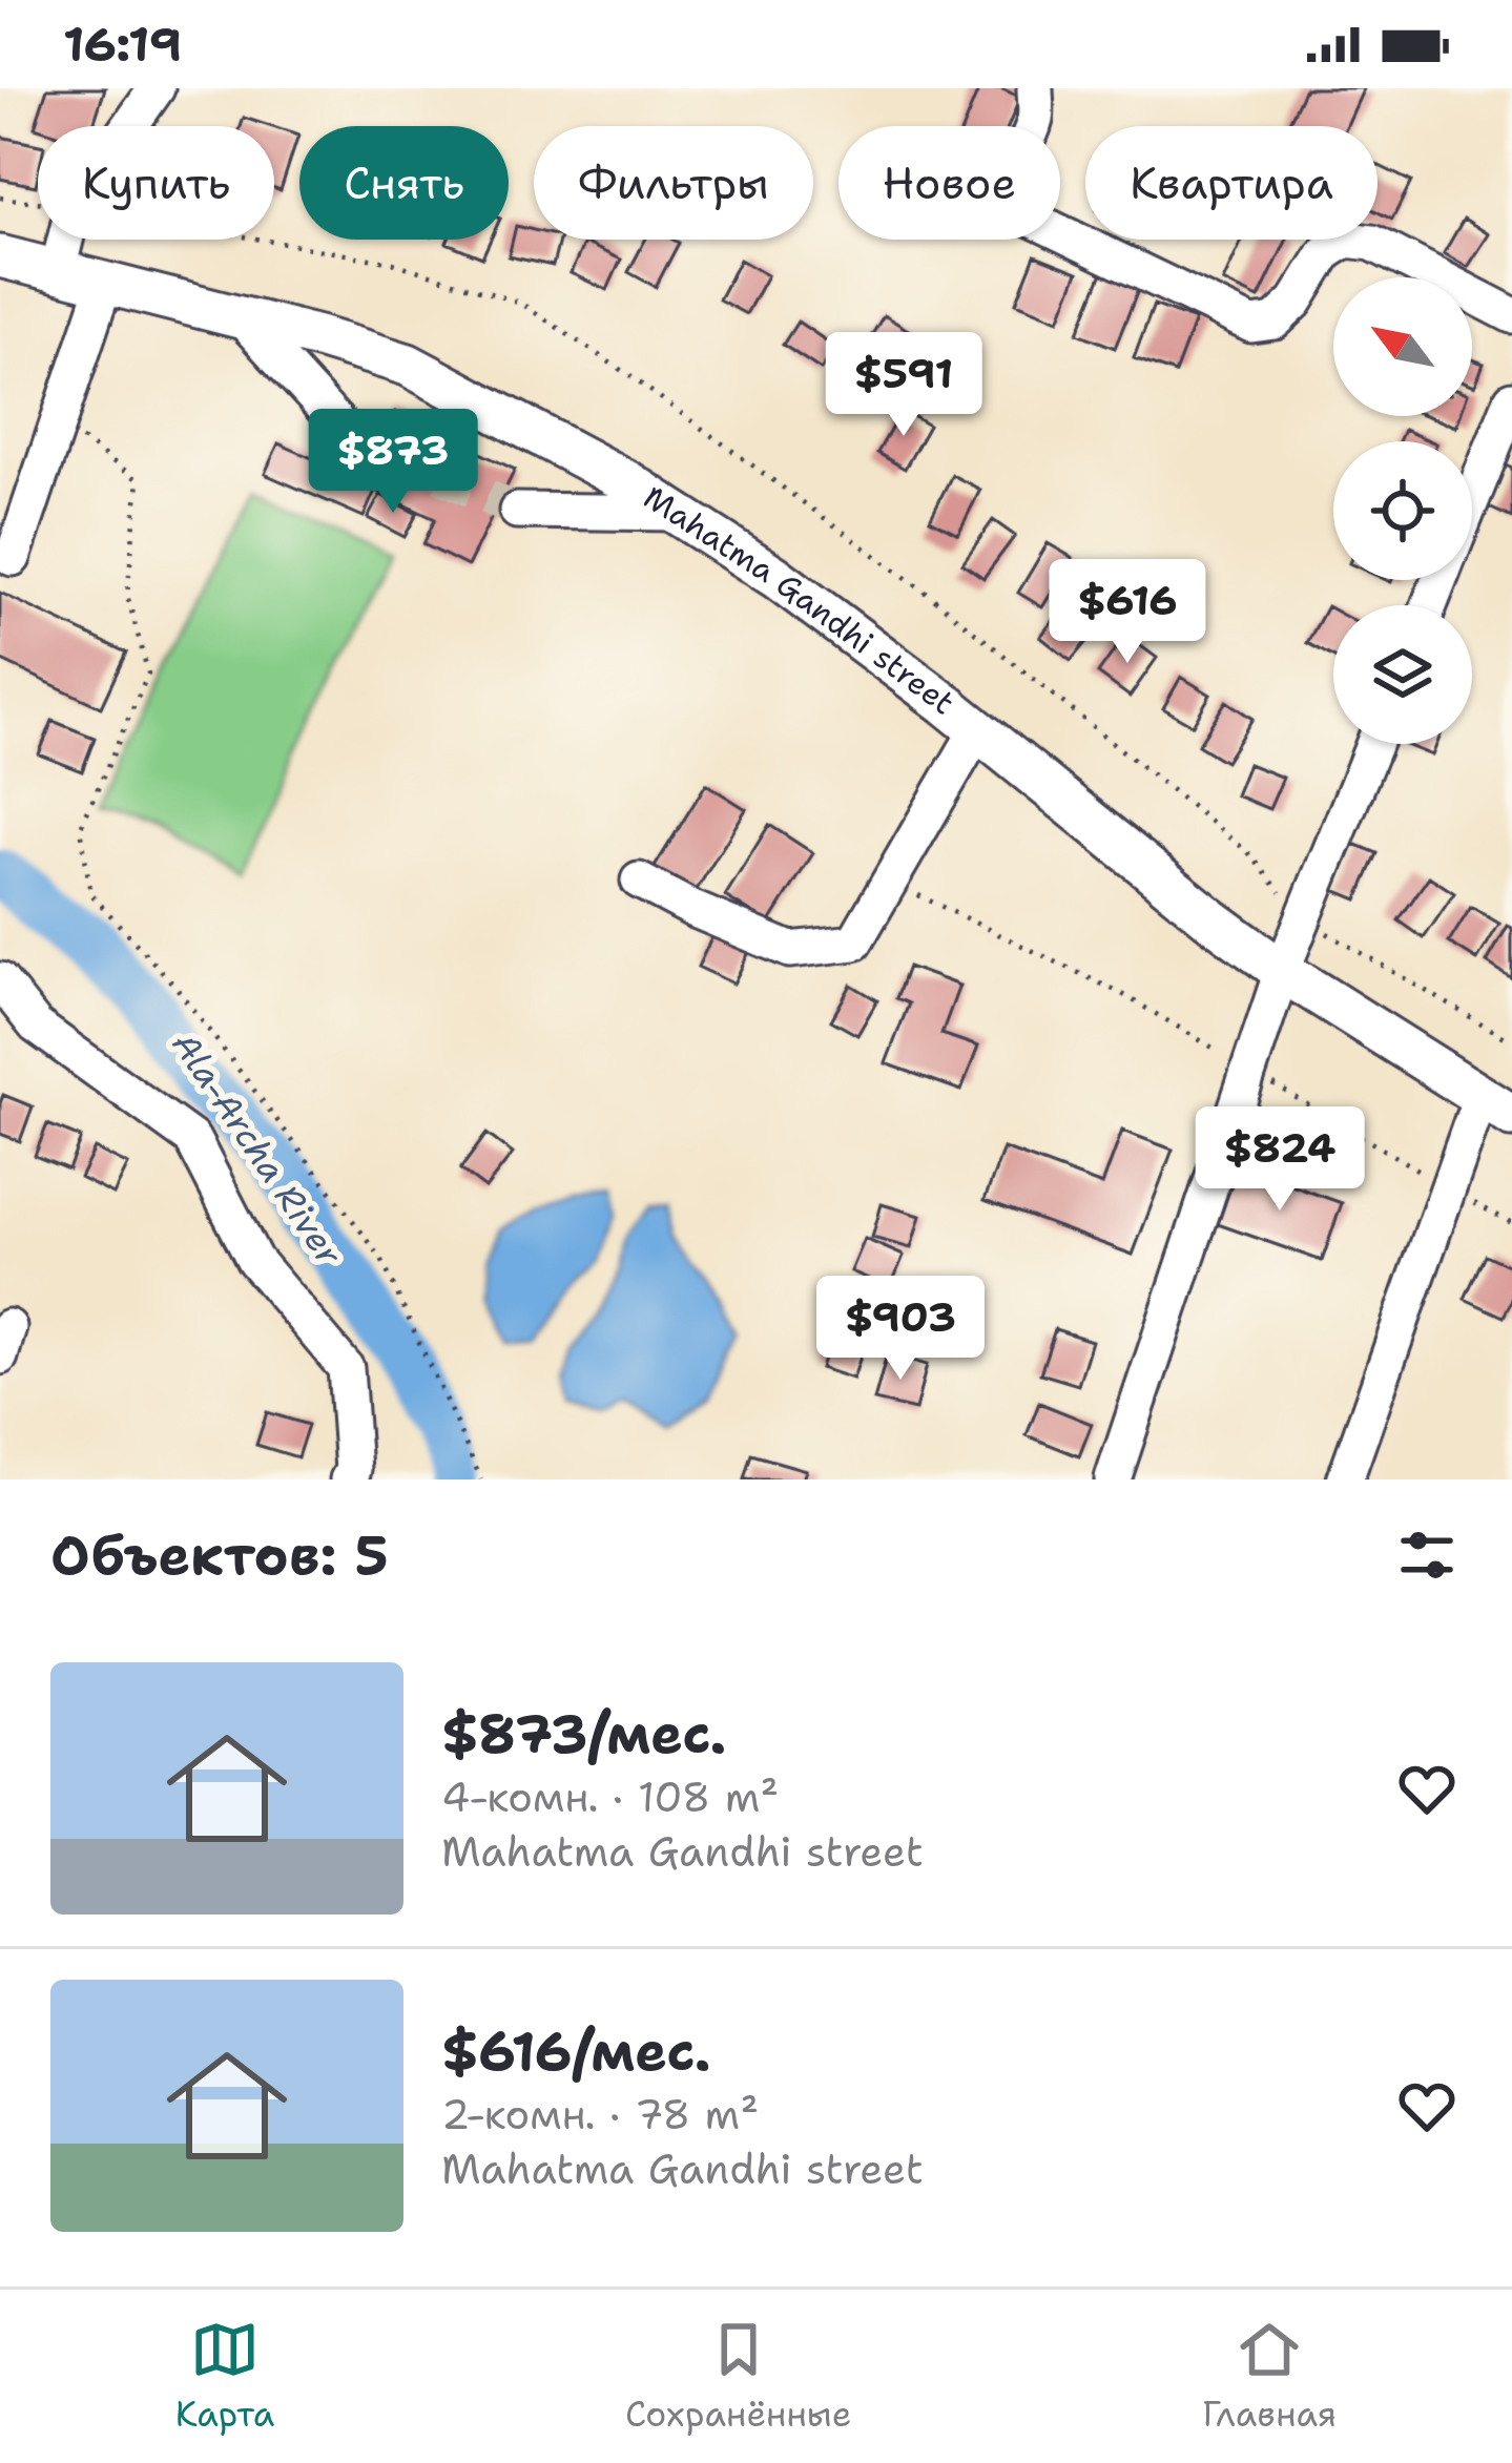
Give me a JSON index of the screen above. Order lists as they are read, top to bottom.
{
  "streets": {
    "main road": ["Mahatma Gandhi street"]
  },
  "water": ["Ala-Archa River"],
  "north": "top left",
  "page": {
    "status": "16:19",
    "chip": [
      "Купить",
      "Снять",
      "Фильтры",
      "Новое",
      "Квартира"
    ],
    "price": [
      "$591",
      "$873",
      "$616",
      "$824",
      "$903"
    ],
    "heading": "Объектов: 5",
    "list": [
      {
        "name": "$873/мес.",
        "note": "4-комн. · 108 m² · Mahatma Gandhi street"
      },
      {
        "name": "$616/мес.",
        "note": "2-комн. · 78 m² · Mahatma Gandhi street"
      }
    ],
    "tabs": ["Карта", "Сохранённые", "Главная"]
  }
}
